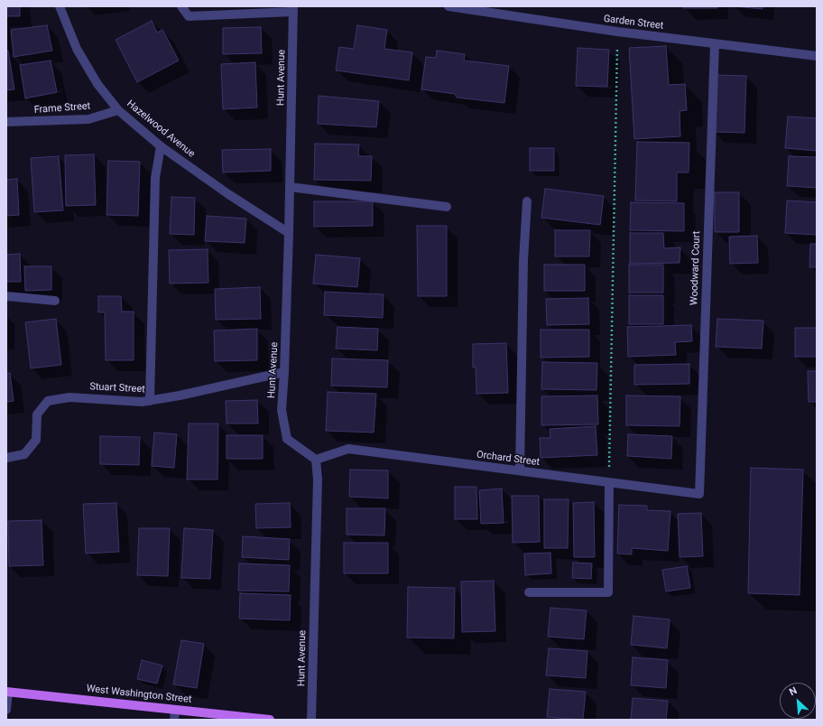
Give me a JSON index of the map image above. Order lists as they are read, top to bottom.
{
  "streets": {
    "main road": ["West Washington Street"],
    "street": [
      "Garden Street",
      "Hunt Avenue",
      "Frame Street",
      "Hazelwood Avenue",
      "Woodward Court",
      "Stuart Street",
      "Orchard Street"
    ]
  },
  "crossings": [
    ["Garden Street", "Woodward Court"],
    ["Hunt Avenue", "Hazelwood Avenue"],
    ["Hunt Avenue", "Stuart Street"],
    ["Hunt Avenue", "Orchard Street"],
    ["Frame Street", "Hazelwood Avenue"],
    ["Woodward Court", "Orchard Street"]
  ],
  "north": "top left"
}
